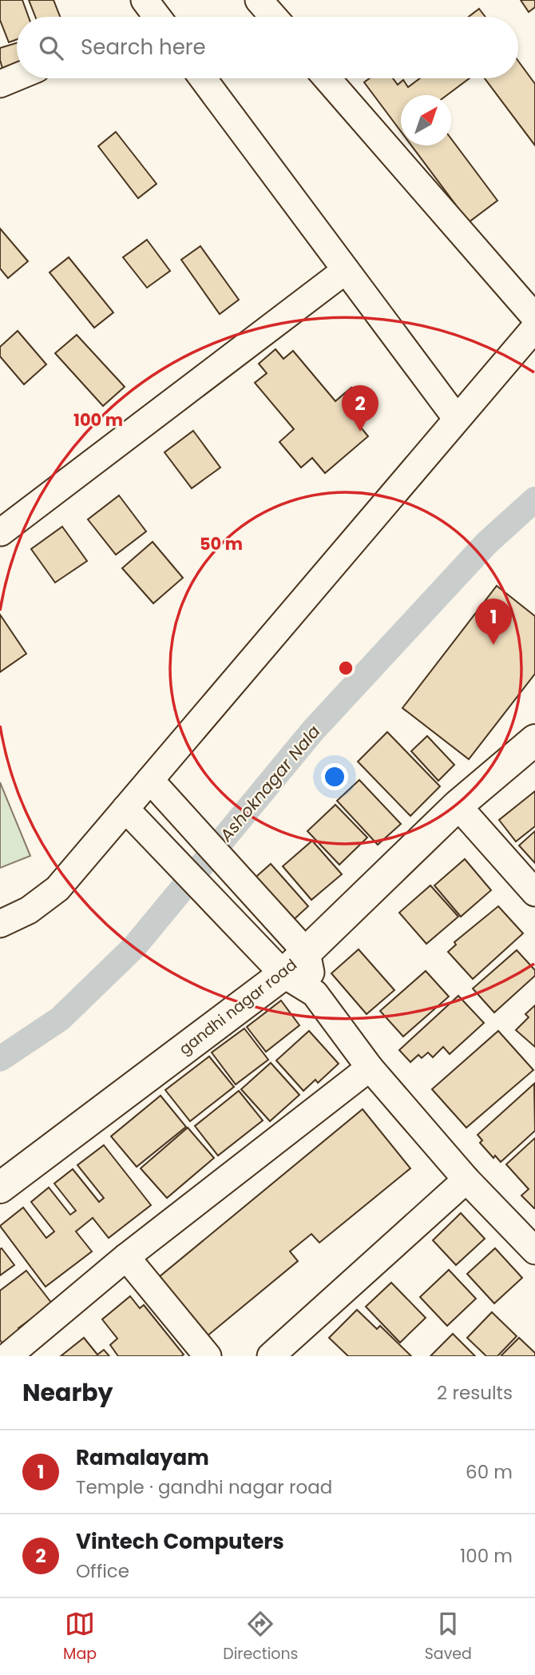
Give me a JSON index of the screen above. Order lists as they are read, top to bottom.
{
  "streets": {
    "main road": ["gandhi nagar road"]
  },
  "water": ["Ashoknagar Nala"],
  "north": "top right",
  "page": {
    "search": "Search here",
    "pins": ["2", "1"],
    "heading": ["Nearby", "2 results"],
    "list": [
      {
        "mark": "1",
        "name": "Ramalayam",
        "note": "Temple · gandhi nagar road",
        "value": "60 m"
      },
      {
        "mark": "2",
        "name": "Vintech Computers",
        "note": "Office",
        "value": "100 m"
      }
    ],
    "nav": ["Map", "Directions", "Saved"]
  },
  "rings": ["100 m", "50 m"]
}
